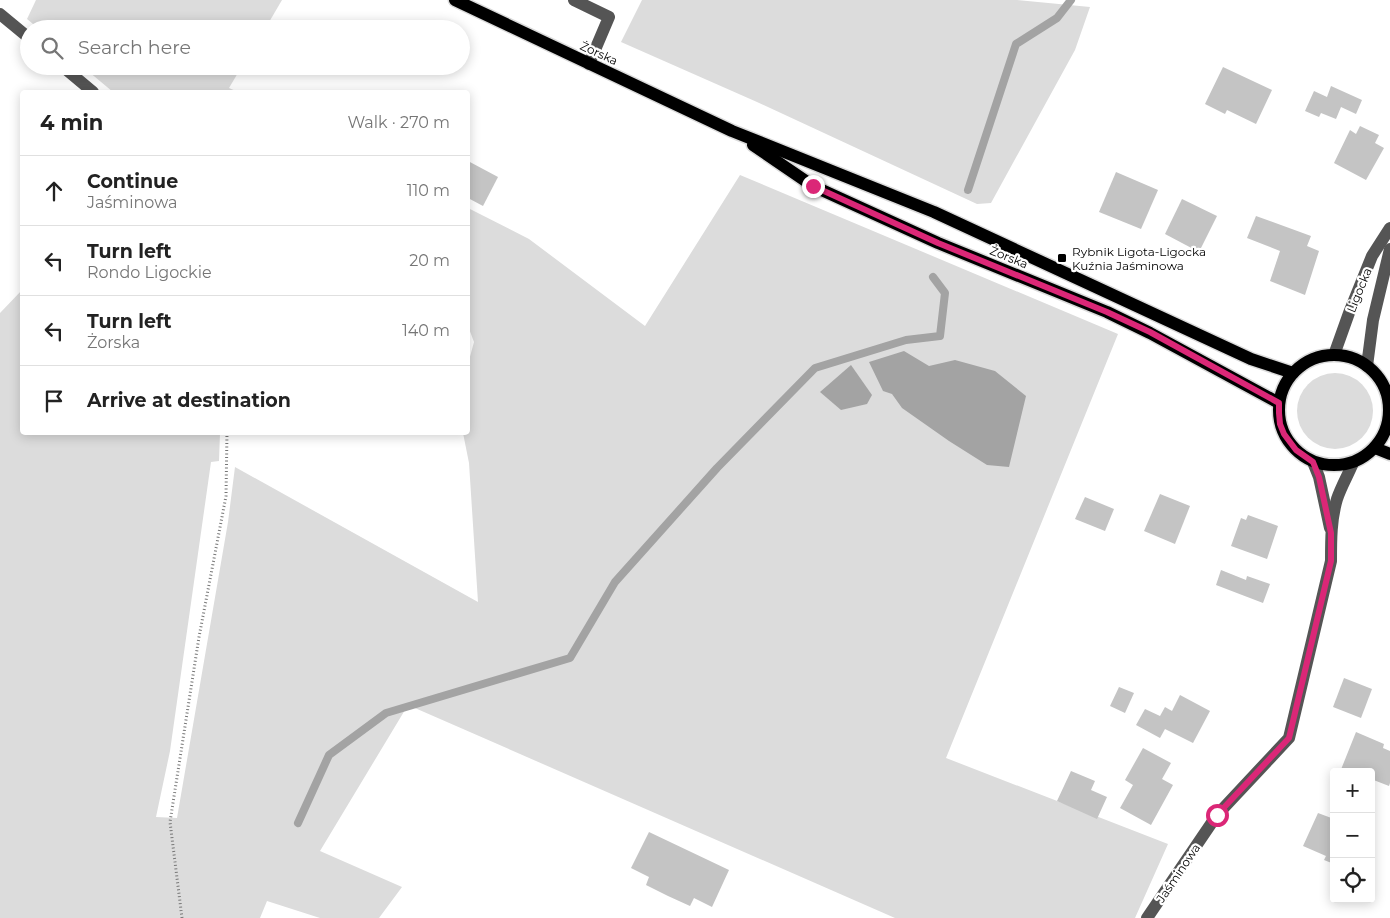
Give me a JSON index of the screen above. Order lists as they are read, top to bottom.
{
  "streets": {
    "main road": ["Żorska"],
    "street": ["Ligocka", "Jaśminowa"]
  },
  "crossings": [
    ["Żorska", "Ligocka"],
    ["Żorska", "Jaśminowa"],
    ["Ligocka", "Jaśminowa"]
  ],
  "places": {
    "transit": ["Rybnik Ligota-Ligocka Kuźnia Jaśminowa"]
  },
  "page": {
    "search": "Search here",
    "heading": ["4 min", "Walk · 270 m"],
    "list": [
      ["Continue", "Jaśminowa", "110 m"],
      ["Turn left", "Rondo Ligockie", "20 m"],
      ["Turn left", "Żorska", "140 m"],
      "Arrive at destination"
    ],
    "map_buttons": ["+", "−"]
  }
}
